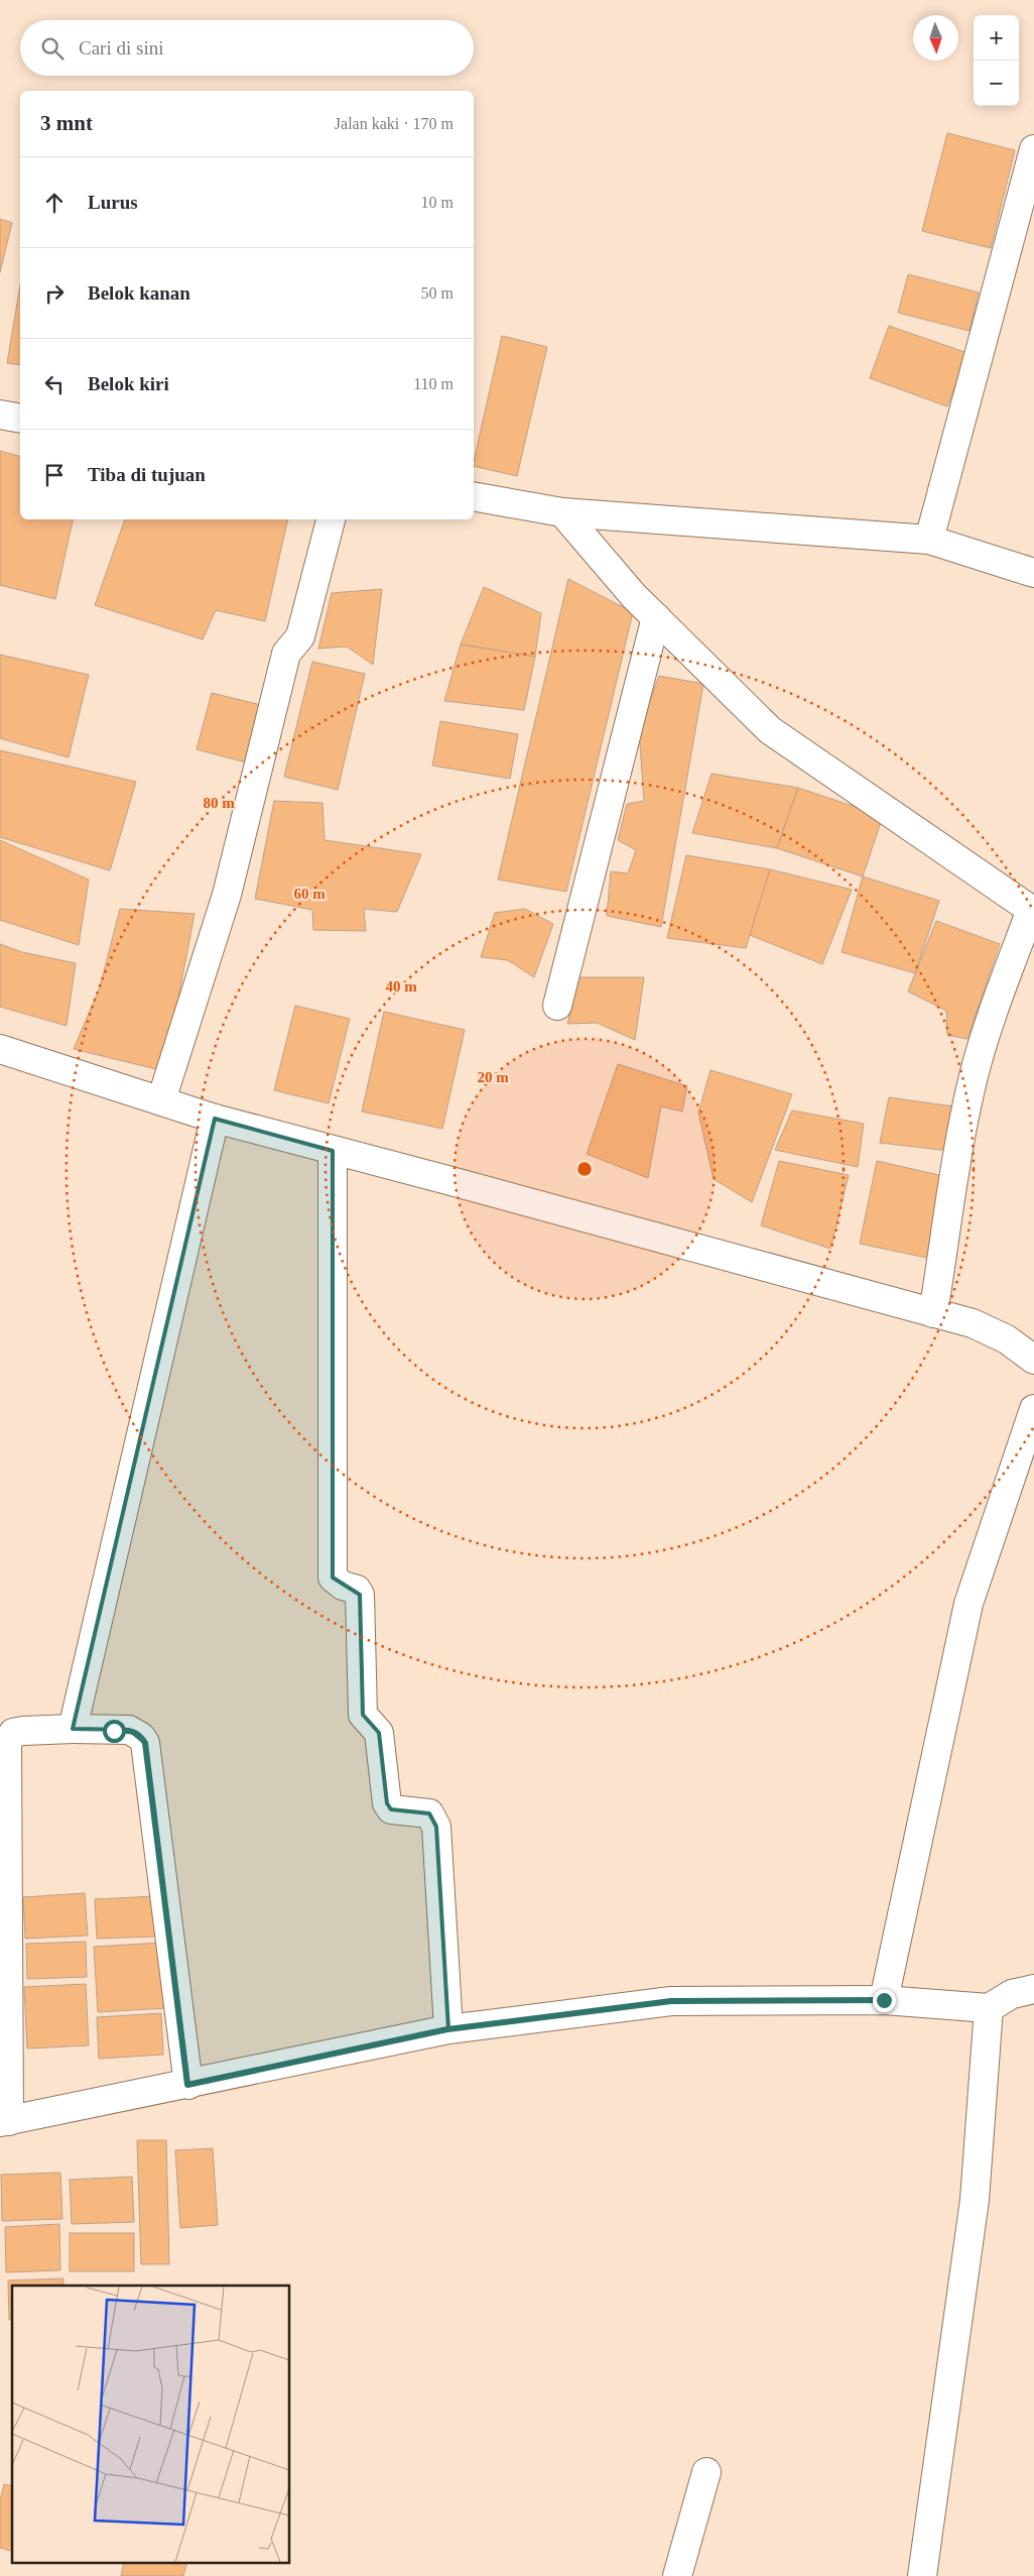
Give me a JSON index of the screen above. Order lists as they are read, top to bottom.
{
  "north": "bottom",
  "page": {
    "map_buttons": ["+", "−"],
    "search": "Cari di sini",
    "heading": ["3 mnt", "Jalan kaki · 170 m"],
    "list": [
      ["Lurus", "10 m"],
      ["Belok kanan", "50 m"],
      ["Belok kiri", "110 m"],
      "Tiba di tujuan"
    ]
  },
  "rings": [
    "80 m",
    "60 m",
    "40 m",
    "20 m"
  ]
}
